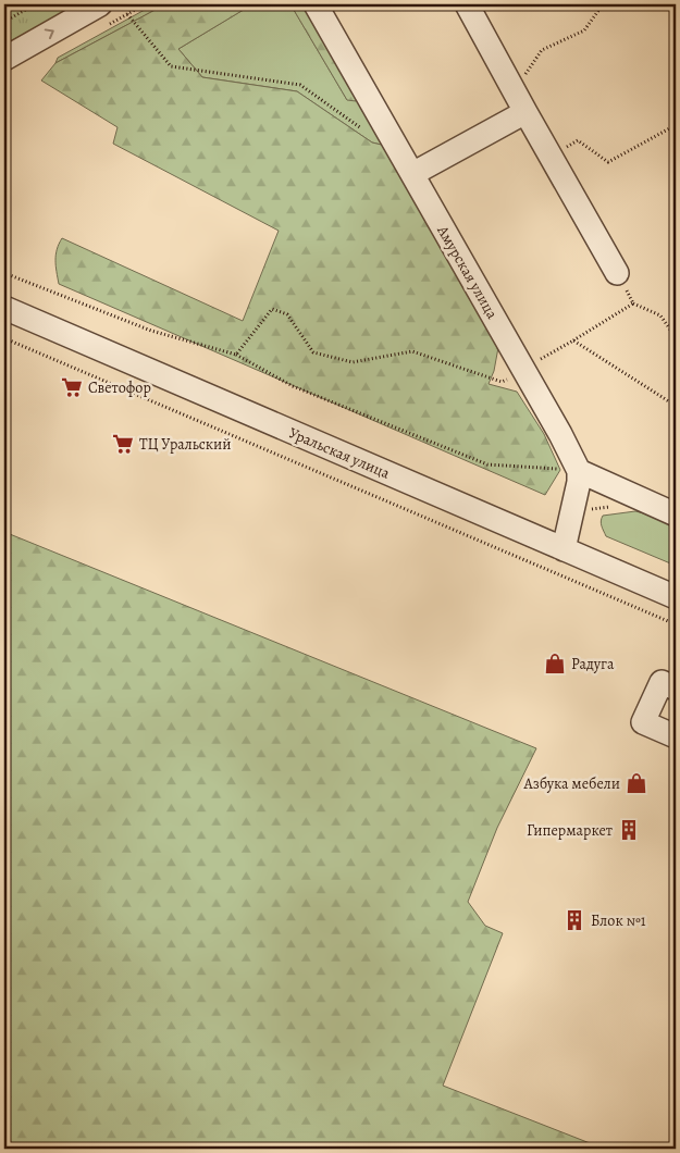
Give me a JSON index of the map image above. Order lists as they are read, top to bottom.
{
  "streets": {
    "street": ["Амурская улица", "Уральская улица"]
  },
  "places": {
    "supermarket": ["Светофор", "ТЦ Уральский"],
    "shop": ["Радуга", "Азбука мебели"],
    "building": ["Гипермаркет", "Блок №1"]
  }
}
